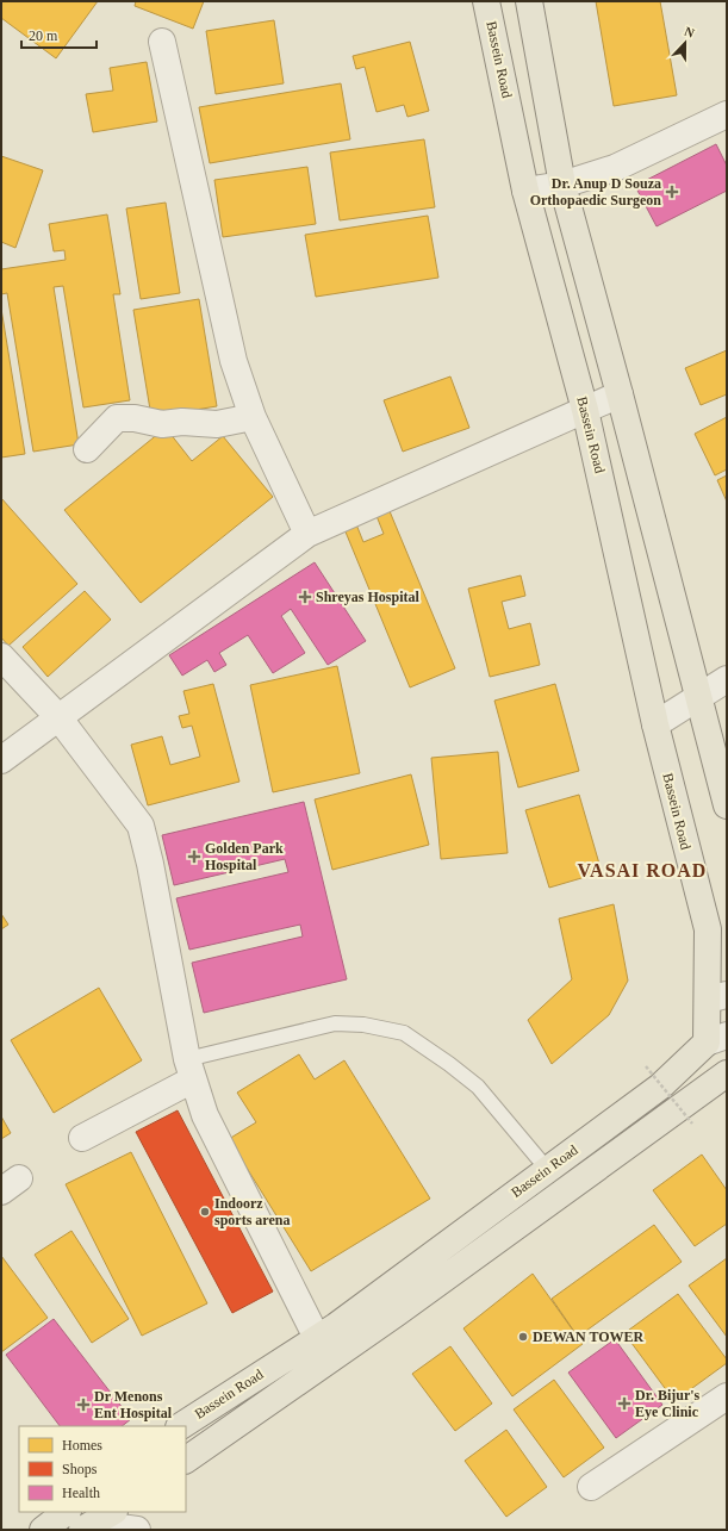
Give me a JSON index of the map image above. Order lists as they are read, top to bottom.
{
  "streets": {
    "main road": ["Bassein Road"]
  },
  "districts": ["VASAI ROAD"],
  "places": {
    "health": [
      "Dr. Anup D Souza Orthopaedic Surgeon",
      "Shreyas Hospital",
      "Golden Park Hospital",
      "Dr. Bijur's Eye Clinic",
      "Dr Menons Ent Hospital"
    ],
    "other": ["Indoorz sports arena", "DEWAN TOWER"]
  },
  "legend": ["Homes", "Shops", "Health"],
  "scale_bar": "20 m",
  "north": "top"
}
